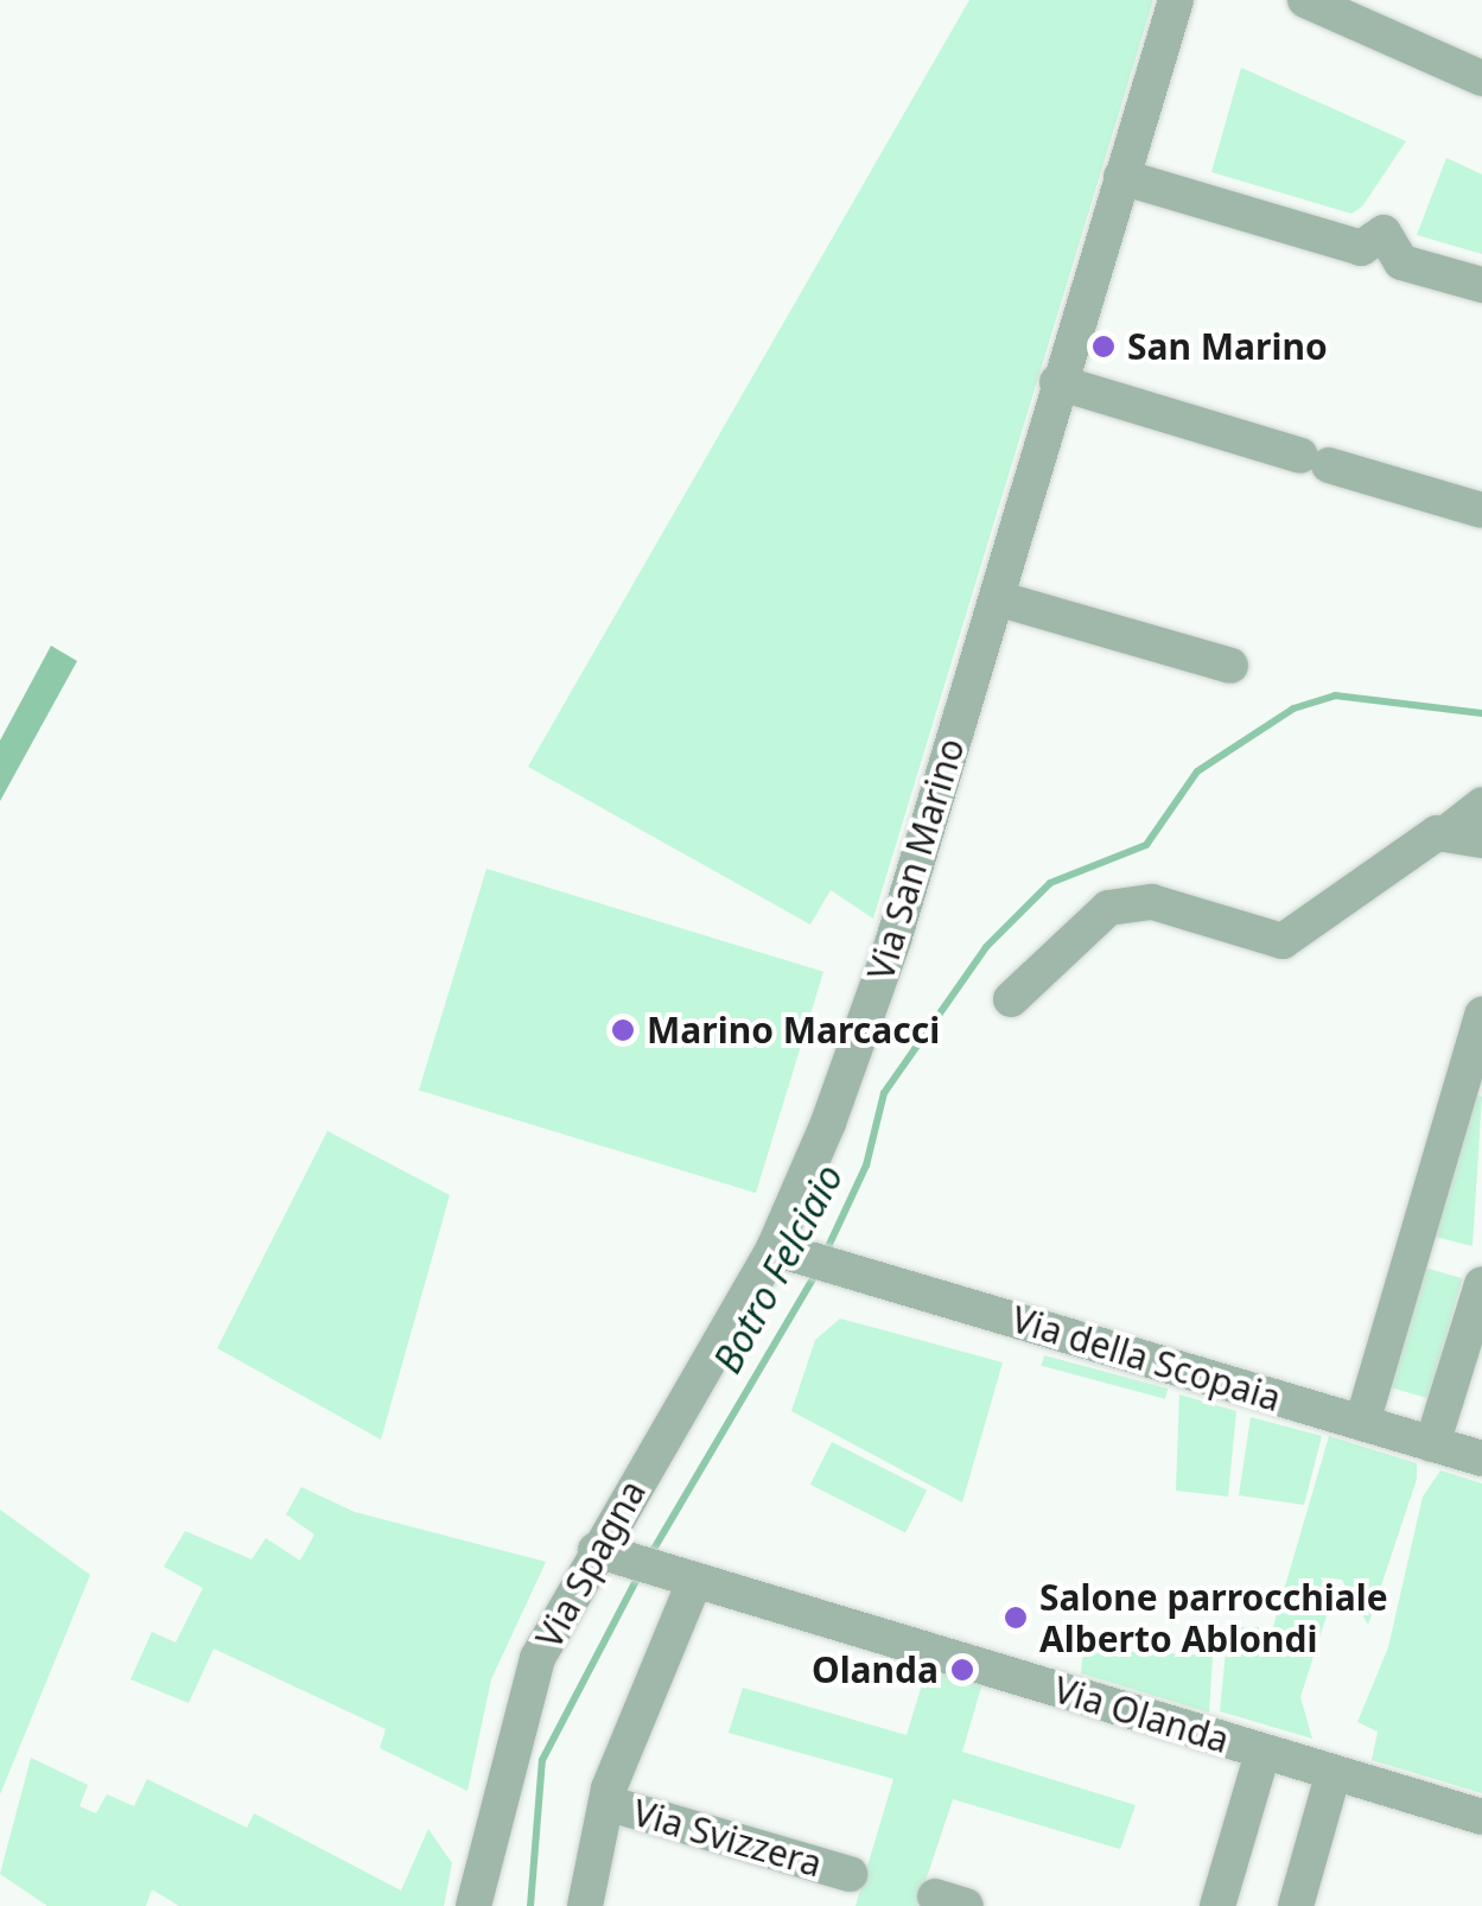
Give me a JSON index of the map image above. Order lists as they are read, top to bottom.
{
  "streets": {
    "street": [
      "Via San Marino",
      "Via della Scopaia",
      "Via Spagna",
      "Via Olanda",
      "Via Svizzera"
    ]
  },
  "crossings": [
    ["Via San Marino", "Via della Scopaia"],
    ["Via San Marino", "Via Spagna"],
    ["Via della Scopaia", "Via Spagna"],
    ["Via Spagna", "Via Olanda"],
    ["Via Olanda", "Via Svizzera"]
  ],
  "water": ["Botro Felciaio"],
  "places": [
    "San Marino",
    "Marino Marcacci",
    "Salone parrocchiale Alberto Ablondi",
    "Olanda"
  ]
}
